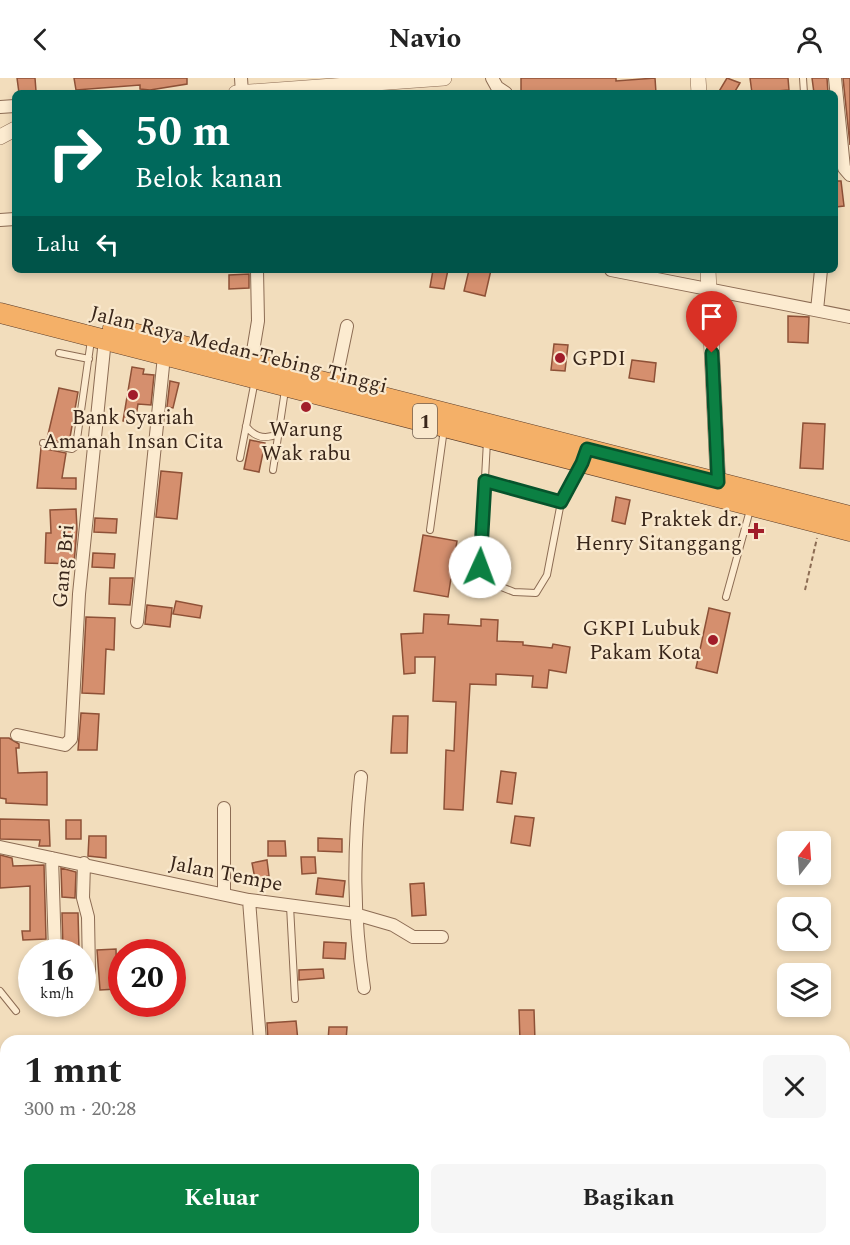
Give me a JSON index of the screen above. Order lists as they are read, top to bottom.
{
  "streets": {
    "highway": ["Jalan Raya Medan-Tebing Tinggi", "1"],
    "street": ["Gang Bri", "Jalan Tempe"]
  },
  "crossings": [
    ["Jalan Raya Medan-Tebing Tinggi", "Gang Bri"]
  ],
  "places": {
    "other": [
      "GPDI",
      "Bank Syariah Amanah Insan Cita",
      "Warung Wak rabu",
      "GKPI Lubuk Pakam Kota"
    ],
    "health": ["Praktek dr. Henry Sitanggang"]
  },
  "north": "top",
  "page": {
    "header": "Navio",
    "turn": ["50 m", "Belok kanan"],
    "then": "Lalu",
    "speed": "16 km/h",
    "limit": "20",
    "heading": ["1 mnt", "300 m · 20:28"],
    "buttons": ["Keluar", "Bagikan"]
  }
}
